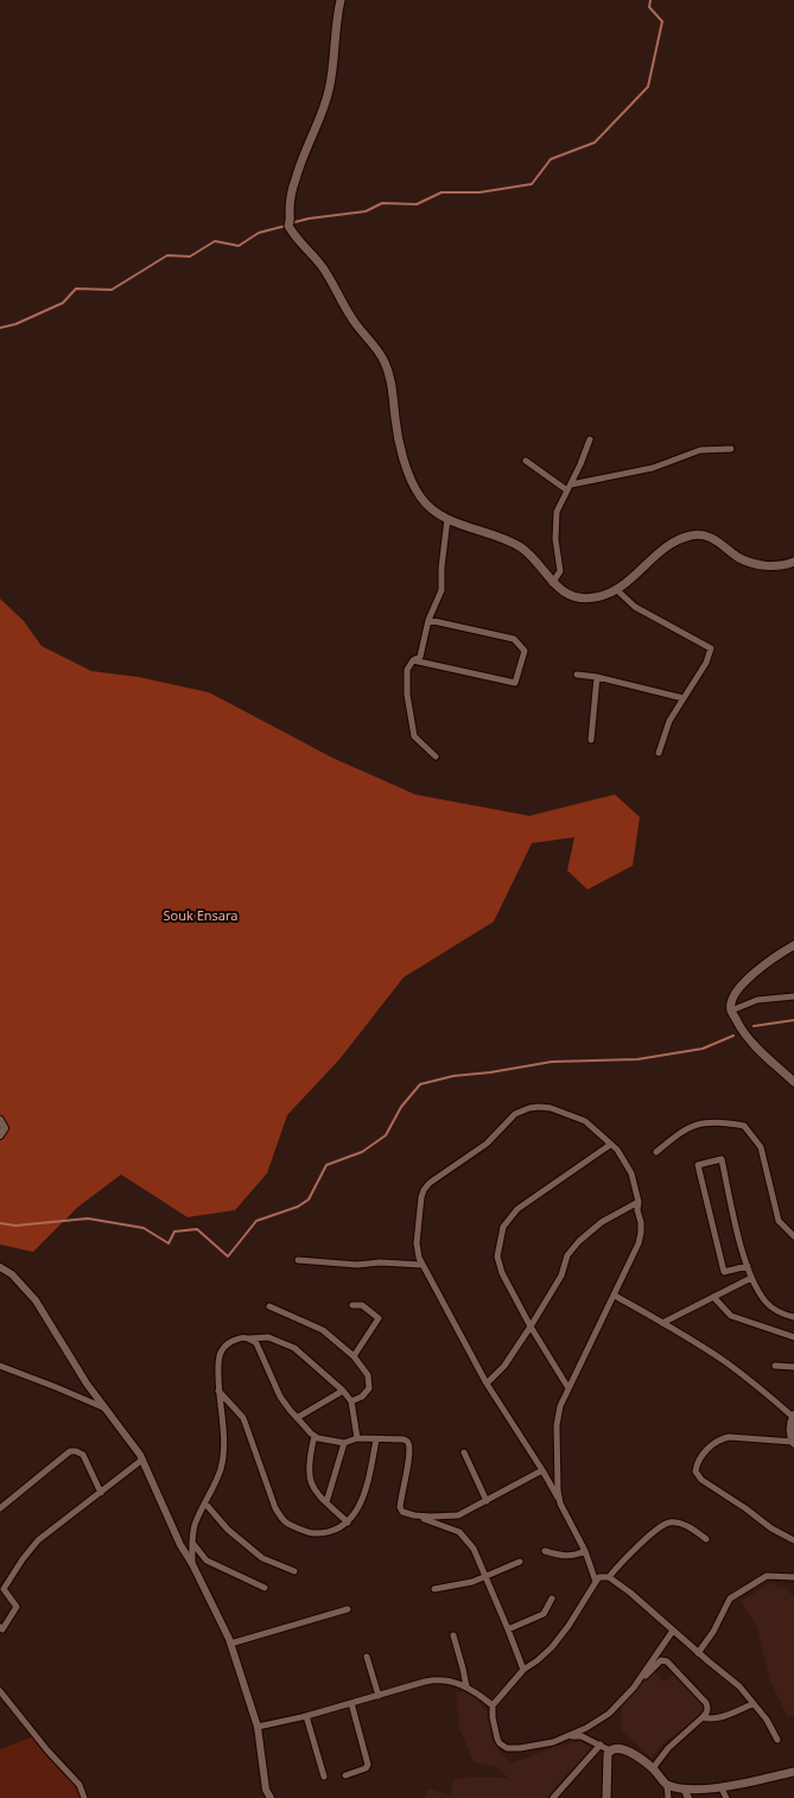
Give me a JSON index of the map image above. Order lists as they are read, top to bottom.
{
  "parks": ["Souk Ensara"]
}
